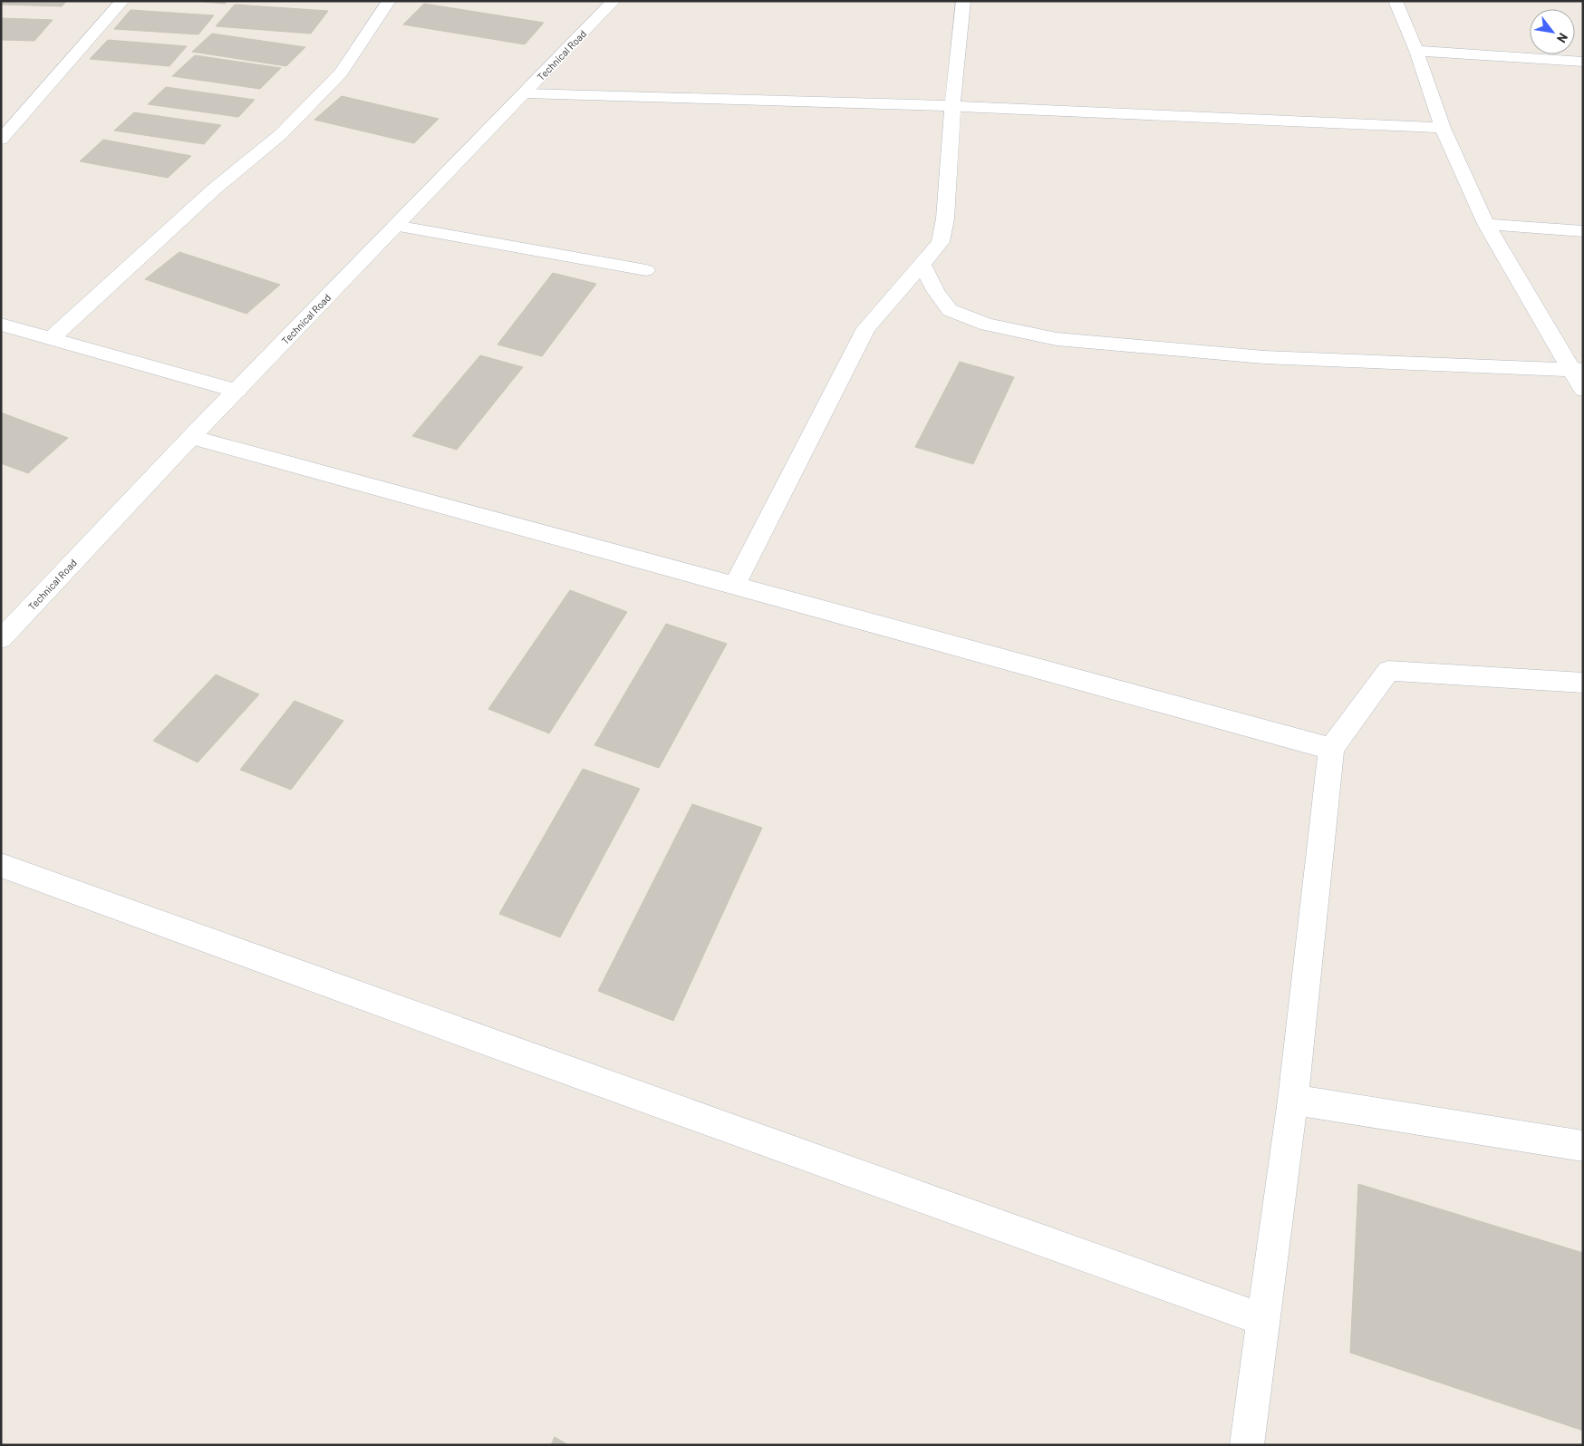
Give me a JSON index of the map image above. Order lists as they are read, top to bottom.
{
  "streets": {
    "street": ["Technical Road"]
  },
  "north": "bottom right"
}
